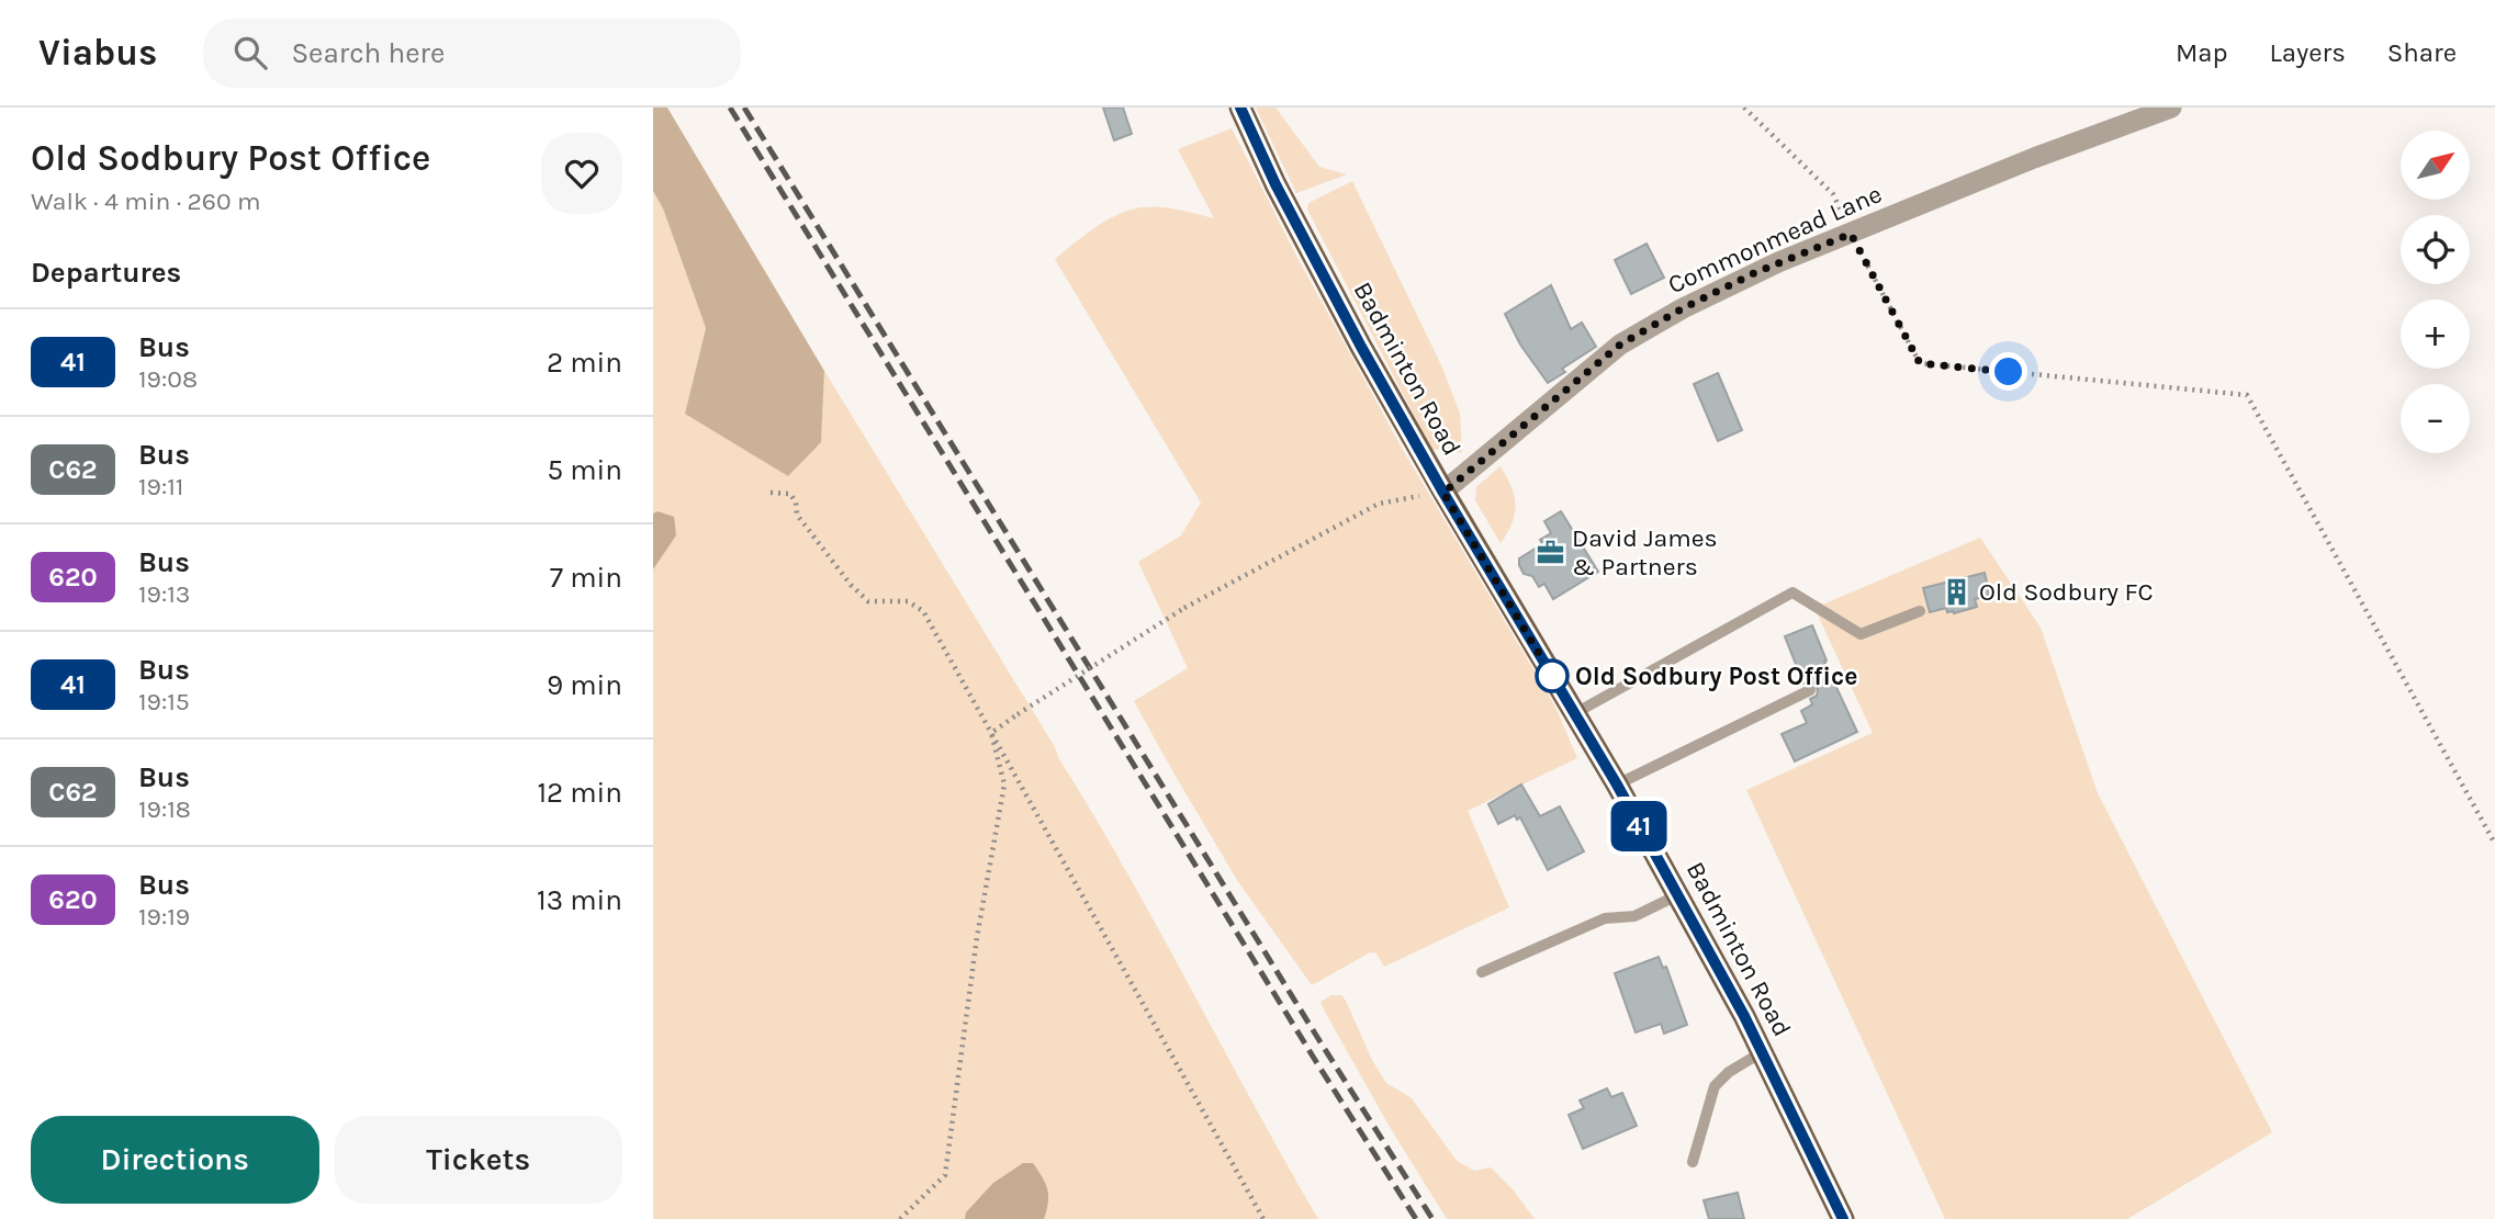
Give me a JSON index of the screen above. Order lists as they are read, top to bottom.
{
  "streets": {
    "main road": ["Badminton Road"],
    "street": ["Commonmead Lane"]
  },
  "crossings": [
    ["Commonmead Lane", "Badminton Road"]
  ],
  "places": {
    "office": ["David James & Partners"],
    "building": ["Old Sodbury FC"],
    "other": ["Old Sodbury Post Office"]
  },
  "lines": ["bus line 41"],
  "north": "top right",
  "page": {
    "header": "Viabus",
    "search": "Search here",
    "nav": ["Map", "Layers", "Share"],
    "heading": [
      ["Old Sodbury Post Office", "Walk · 4 min · 260 m"],
      "Departures"
    ],
    "on_map": "41",
    "map_buttons": ["+", "−"],
    "list": [
      {
        "mark": "41",
        "name": "Bus",
        "note": "19:08",
        "value": "2 min"
      },
      {
        "mark": "C62",
        "name": "Bus",
        "note": "19:11",
        "value": "5 min"
      },
      {
        "mark": "620",
        "name": "Bus",
        "note": "19:13",
        "value": "7 min"
      },
      {
        "mark": "41",
        "name": "Bus",
        "note": "19:15",
        "value": "9 min"
      },
      {
        "mark": "C62",
        "name": "Bus",
        "note": "19:18",
        "value": "12 min"
      },
      {
        "mark": "620",
        "name": "Bus",
        "note": "19:19",
        "value": "13 min"
      }
    ],
    "buttons": ["Directions", "Tickets"]
  }
}
